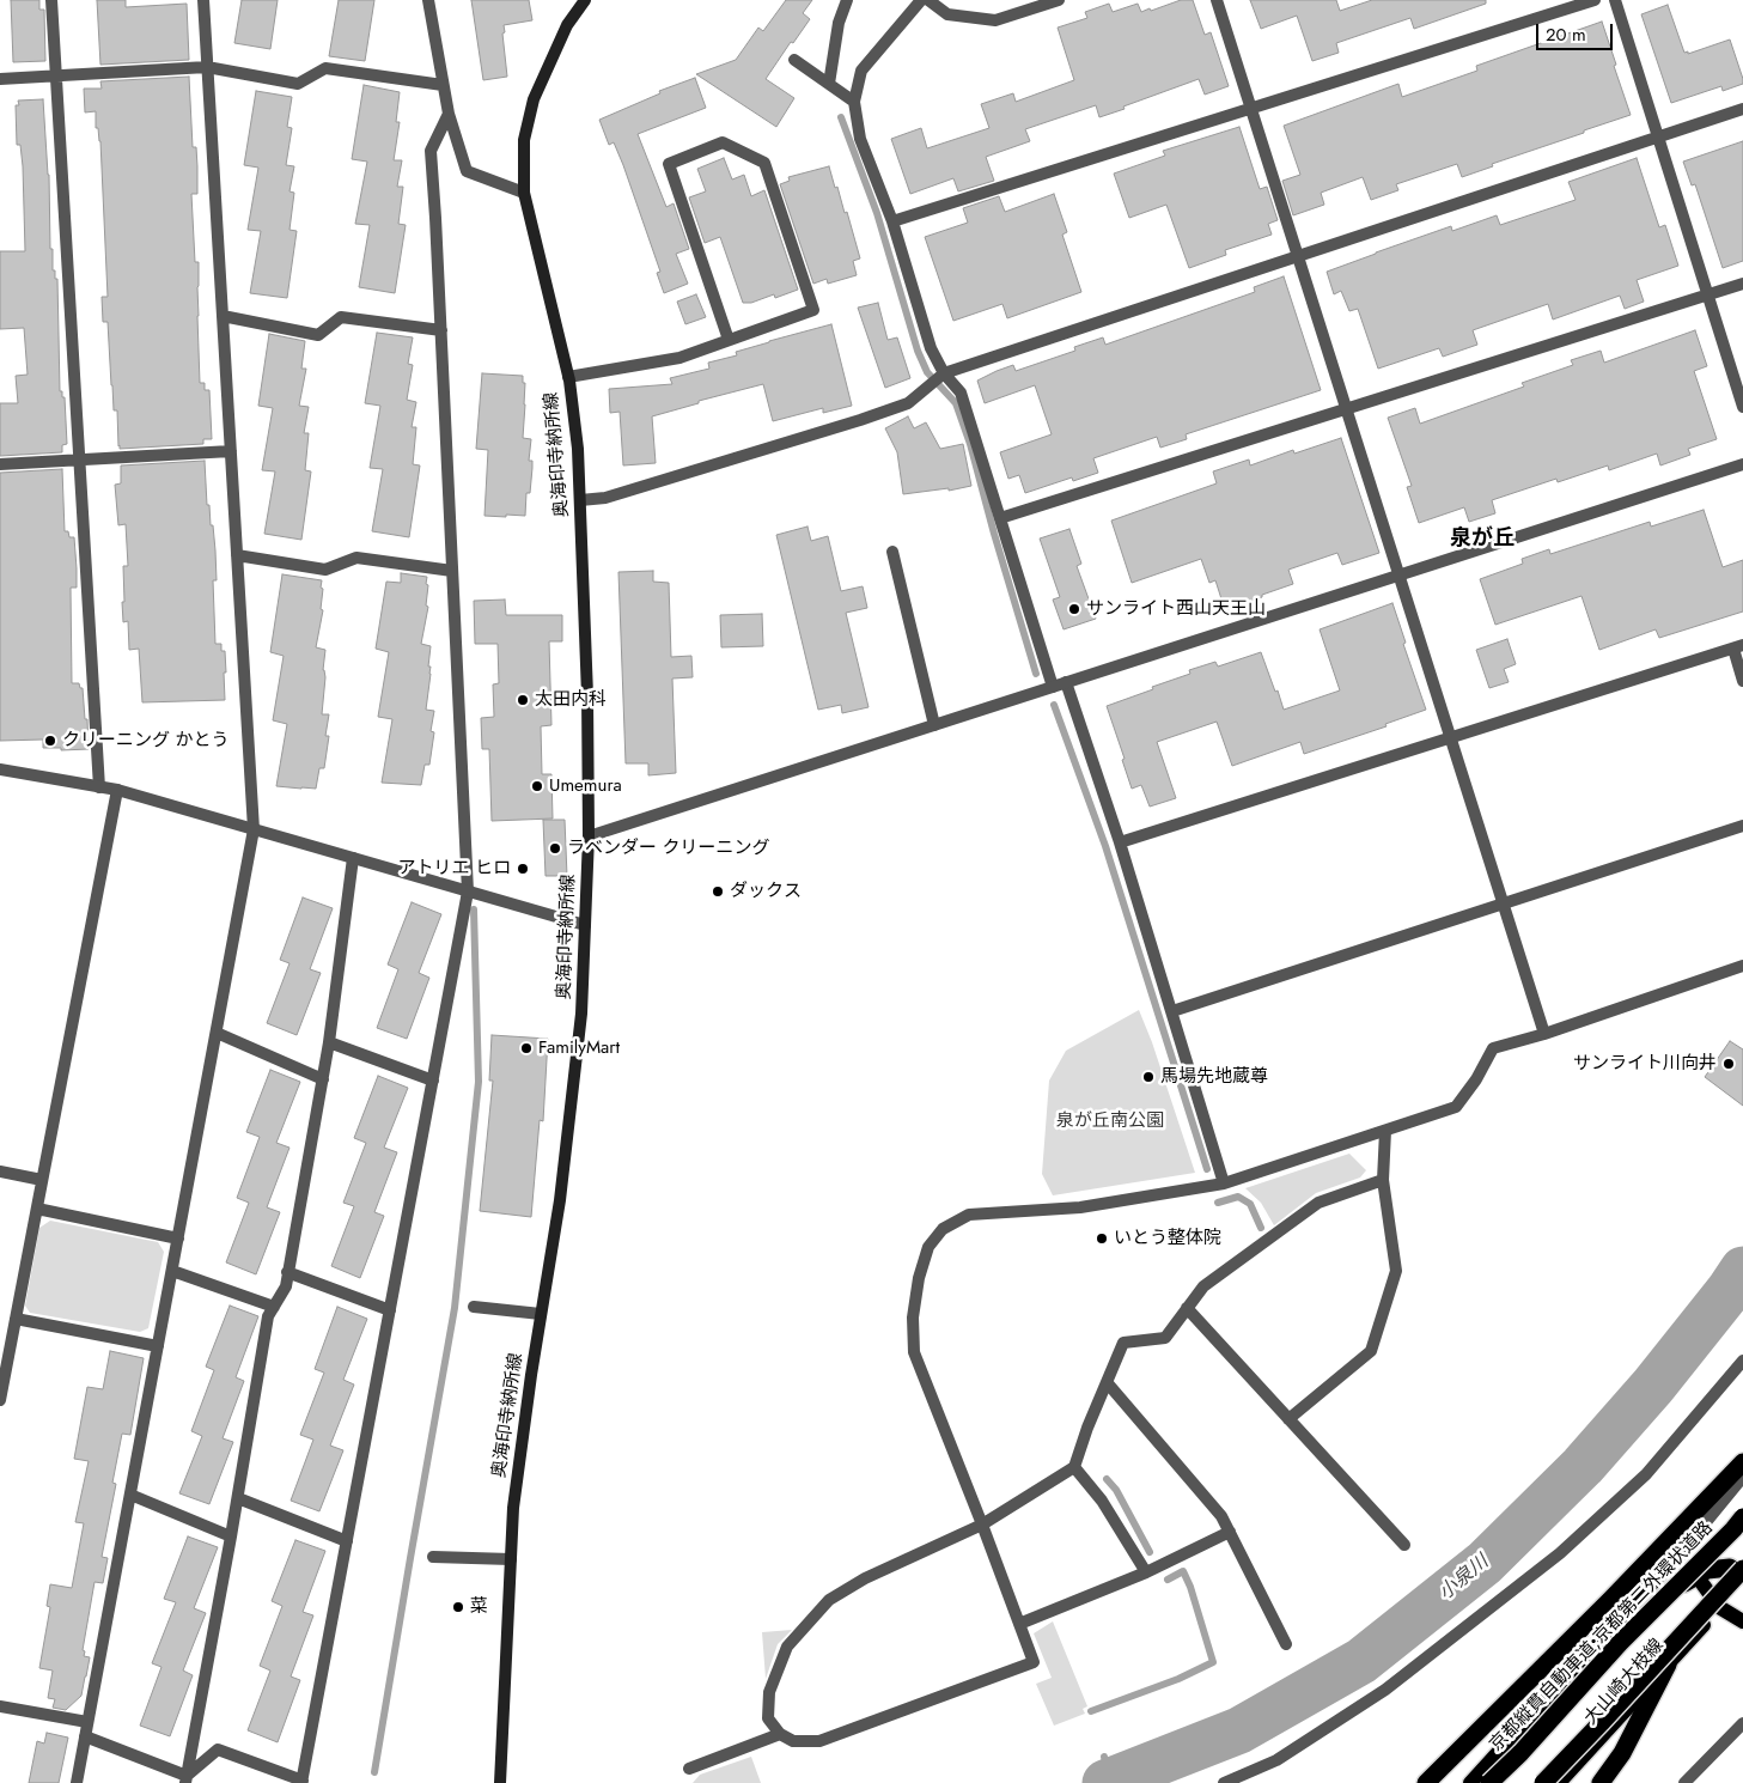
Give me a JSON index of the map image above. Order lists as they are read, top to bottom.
{
  "streets": {
    "highway": ["京都縦貫自動車道;京都第二外環状道路"],
    "main road": ["奥海印寺納所線", "大山崎大枝線"]
  },
  "districts": ["泉が丘"],
  "water": ["小泉川"],
  "parks": ["泉が丘南公園"],
  "places": [
    "サンライト西山天王山",
    "太田内科",
    "クリーニング かとう",
    "Umemura",
    "ラベンダー クリーニング",
    "アトリエ ヒロ",
    "ダックス",
    "FamilyMart",
    "サンライト川向井",
    "馬場先地蔵尊",
    "いとう整体院",
    "菜"
  ],
  "scale_bar": "20 m"
}
